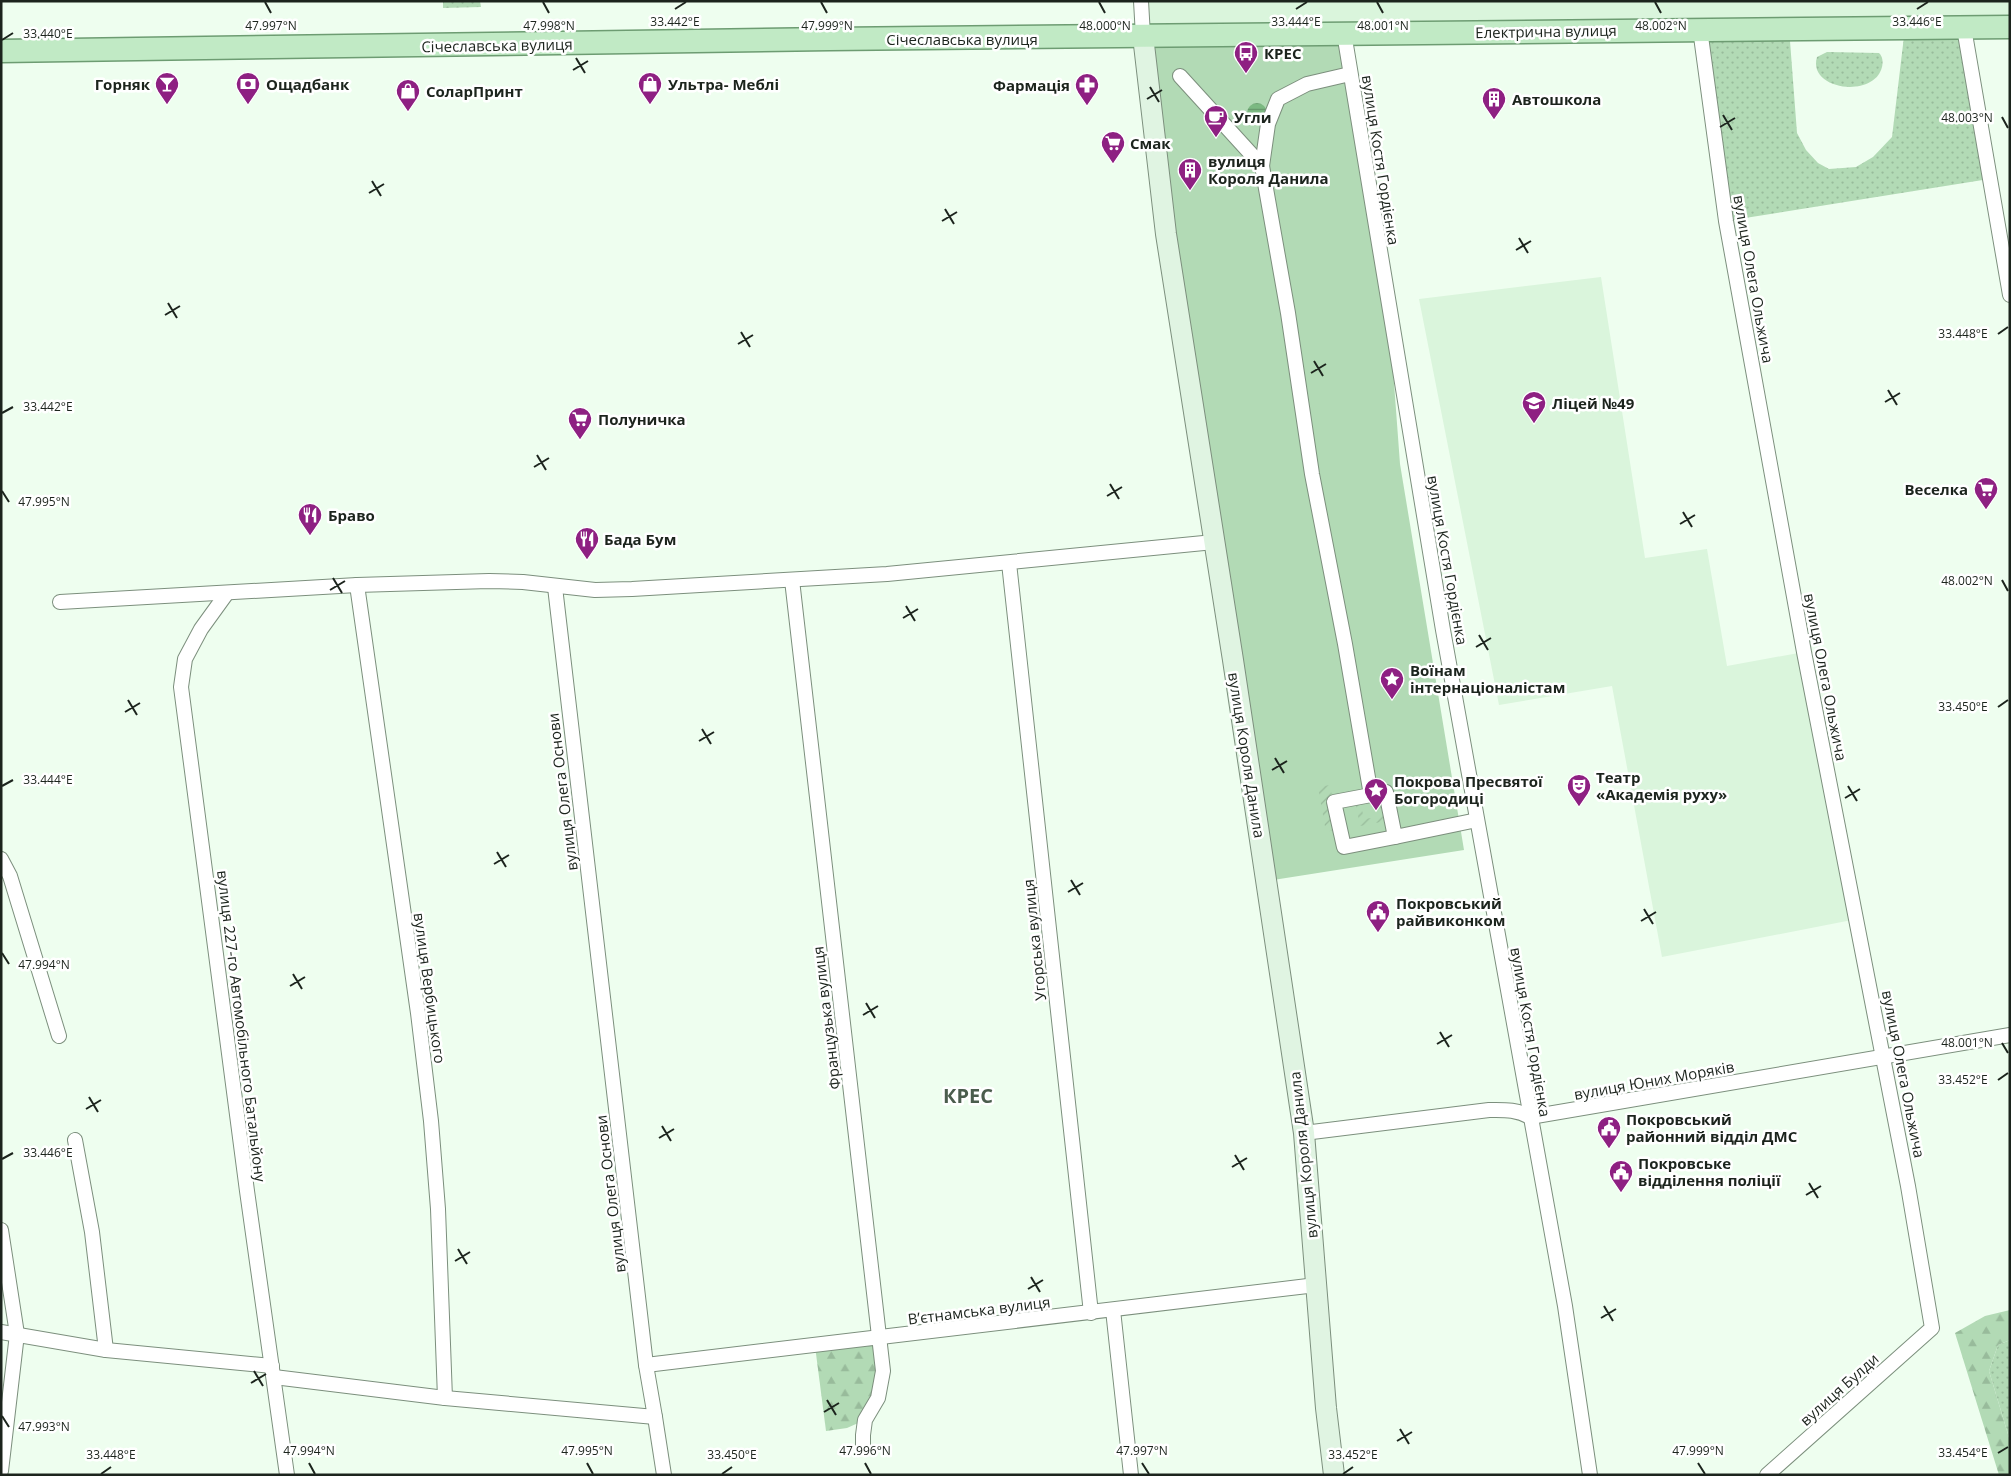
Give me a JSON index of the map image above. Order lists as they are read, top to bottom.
{
  "streets": {
    "main road": ["Електрична вулиця", "Січеславська вулиця", "вулиця Короля Данила"],
    "street": [
      "вулиця Костя Гордієнка",
      "вулиця Олега Ольжича",
      "вулиця Олега Основи",
      "Угорська вулиця",
      "вулиця Вербицького",
      "Французька вулиця",
      "вулиця 227-го Автомобільного Батальйону",
      "вулиця Юних Моряків",
      "Вʼєтнамська вулиця",
      "вулиця Булди"
    ]
  },
  "crossings": [
    ["Електрична вулиця", "Січеславська вулиця"],
    ["Електрична вулиця", "вулиця Костя Гордієнка"],
    ["Електрична вулиця", "вулиця Олега Ольжича"],
    ["Електрична вулиця", "вулиця Короля Данила"],
    ["Січеславська вулиця", "вулиця Короля Данила"],
    ["вулиця Костя Гордієнка", "вулиця Юних Моряків"],
    ["вулиця Олега Ольжича", "вулиця Юних Моряків"],
    ["вулиця Олега Ольжича", "вулиця Булди"],
    ["вулиця Короля Данила", "вулиця Юних Моряків"],
    ["вулиця Короля Данила", "Вʼєтнамська вулиця"],
    ["вулиця Олега Основи", "Вʼєтнамська вулиця"],
    ["Угорська вулиця", "Вʼєтнамська вулиця"],
    ["Французька вулиця", "Вʼєтнамська вулиця"]
  ],
  "districts": ["КРЕС"],
  "places": {
    "bus stop": ["КРЕС"],
    "bar": ["Горняк"],
    "bank": ["Ощадбанк"],
    "shop": ["Ультра- Меблі", "СоларПринт"],
    "pharmacy": ["Фармація"],
    "building": ["Автошкола", "вулиця Короля Данила"],
    "cafe": ["Угли"],
    "supermarket": ["Смак", "Полуничка", "Веселка"],
    "school or university": ["Ліцей №49"],
    "restaurant": ["Браво", "Бада Бум"],
    "place": ["Воїнам інтернаціоналістам", "Покрова Пресвятої Богородиці"],
    "theatre": ["Театр «Академія руху»"],
    "public building": ["Покровський райвиконком", "Покровський районний відділ ДМС", "Покровське відділення поліції"]
  },
  "coordinates": [
    "33.442°E",
    "33.444°E",
    "33.446°E",
    "47.997°N",
    "47.998°N",
    "47.999°N",
    "48.000°N",
    "48.001°N",
    "48.002°N",
    "33.440°E",
    "48.003°N",
    "33.448°E",
    "47.995°N",
    "33.450°E",
    "47.994°N",
    "33.452°E",
    "47.993°N",
    "47.996°N",
    "33.454°E"
  ]
}
